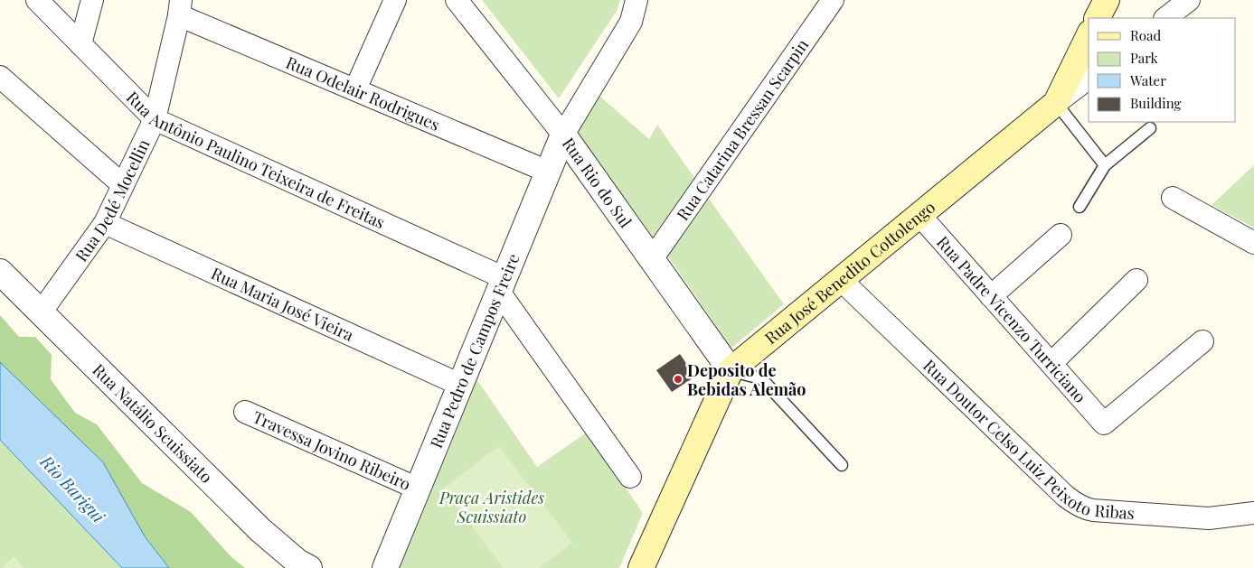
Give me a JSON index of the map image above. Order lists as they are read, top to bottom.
{
  "streets": {
    "main road": ["Rua José Benedito Cottolengo"],
    "street": [
      "Rua Odelair Rodrigues",
      "Rua Catarina Bressan Scarpin",
      "Rua Antônio Paulino Teixeira de Freitas",
      "Rua Rio do Sul",
      "Rua Dedé Mocellin",
      "Rua Maria José Vieira",
      "Rua Padre Vicenzo Turriciano",
      "Rua Pedro de Campos Freire",
      "Rua Natálio Scuissiato",
      "Rua Doutor Celso Luiz Peixoto Ribas",
      "Travessa Jovino Ribeiro"
    ]
  },
  "crossings": [
    ["Rua Odelair Rodrigues", "Rua Dedé Mocellin"],
    ["Rua Odelair Rodrigues", "Rua Pedro de Campos Freire"],
    ["Rua Catarina Bressan Scarpin", "Rua Rio do Sul"],
    ["Rua Antônio Paulino Teixeira de Freitas", "Rua Dedé Mocellin"],
    ["Rua Antônio Paulino Teixeira de Freitas", "Rua Pedro de Campos Freire"],
    ["Rua Rio do Sul", "Rua José Benedito Cottolengo"],
    ["Rua Rio do Sul", "Rua Pedro de Campos Freire"],
    ["Rua Dedé Mocellin", "Rua Maria José Vieira"],
    ["Rua Dedé Mocellin", "Rua Natálio Scuissiato"],
    ["Rua José Benedito Cottolengo", "Rua Padre Vicenzo Turriciano"],
    ["Rua José Benedito Cottolengo", "Rua Doutor Celso Luiz Peixoto Ribas"],
    ["Rua Maria José Vieira", "Rua Pedro de Campos Freire"],
    ["Rua Pedro de Campos Freire", "Travessa Jovino Ribeiro"]
  ],
  "water": ["Rio Barigui"],
  "parks": ["Praça Aristides Scuissiato"],
  "places": ["Deposito de Bebidas Alemão"],
  "legend": [
    "Road",
    "Park",
    "Water",
    "Building"
  ]
}
